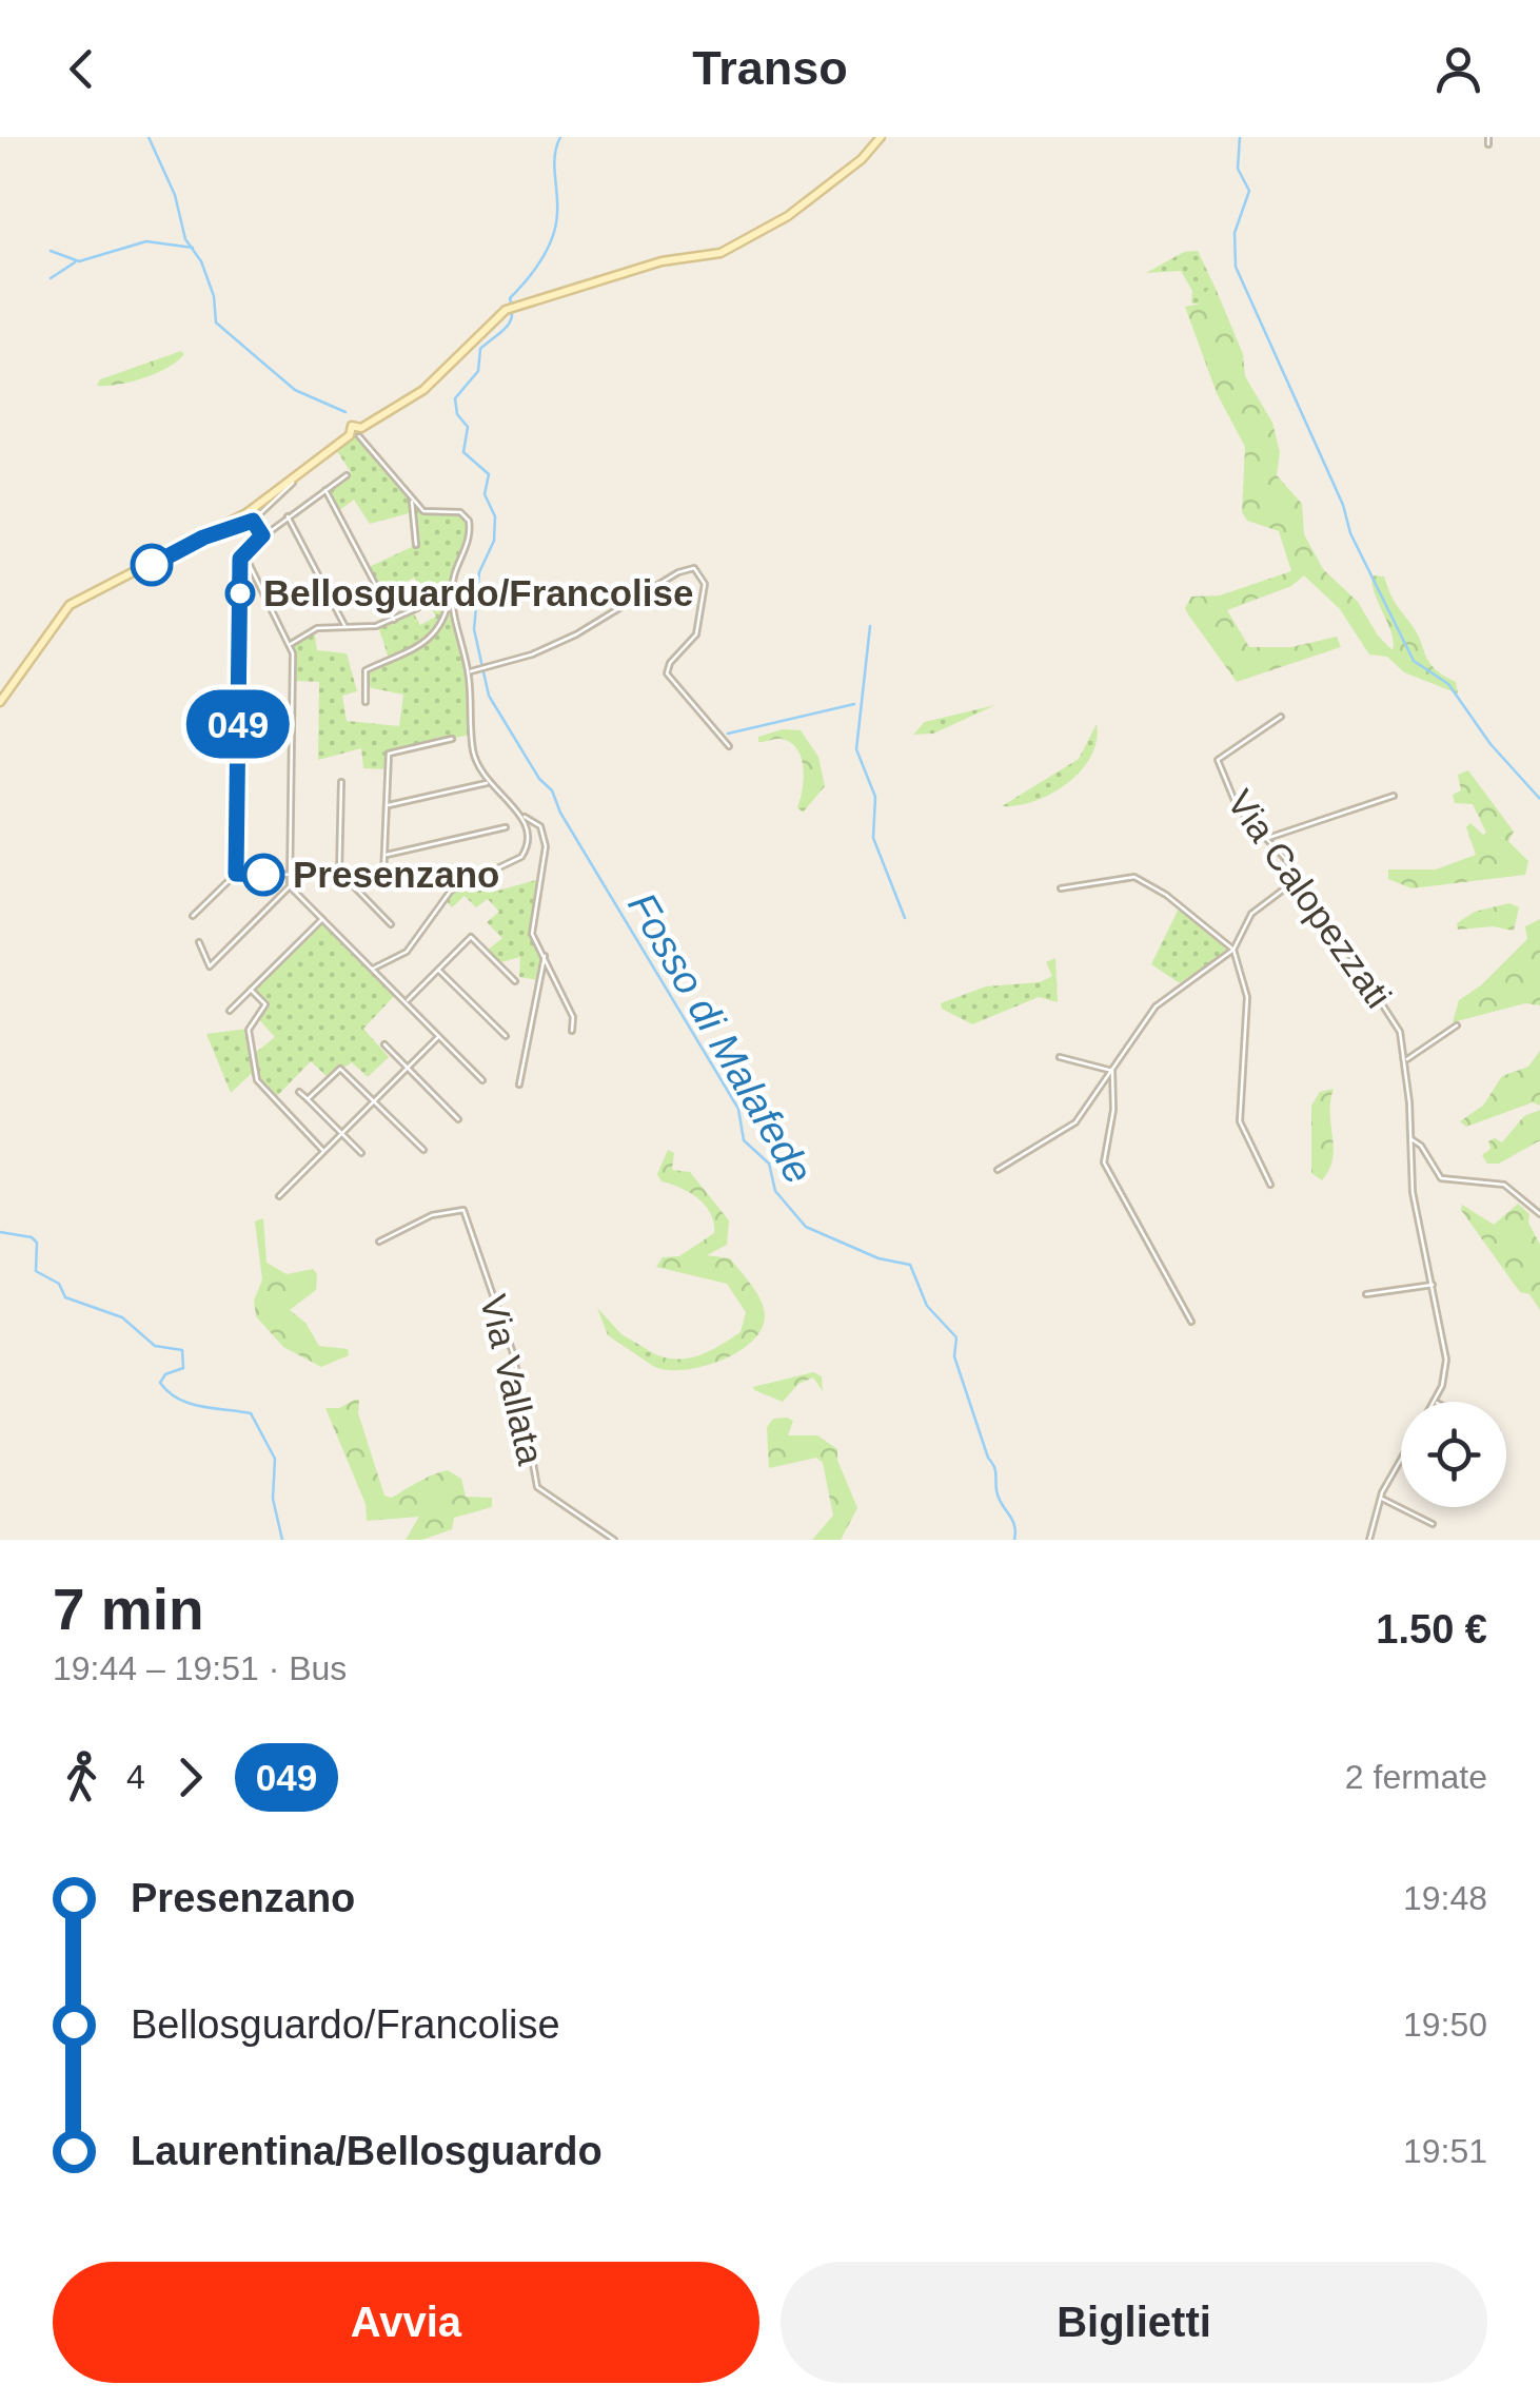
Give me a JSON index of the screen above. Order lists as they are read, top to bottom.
{
  "streets": {
    "street": ["Via Calopezzati", "Via Vallata"]
  },
  "water": ["Fosso di Malafede"],
  "places": ["Bellosguardo/Francolise", "Presenzano"],
  "lines": ["bus line 049"],
  "page": {
    "header": "Transo",
    "on_map": "049",
    "heading": ["7 min", "19:44 – 19:51 · Bus", "1.50 €"],
    "legs": ["4", "049", "2 fermate"],
    "list": [
      {
        "name": "Presenzano",
        "value": "19:48"
      },
      {
        "name": "Bellosguardo/Francolise",
        "value": "19:50"
      },
      {
        "name": "Laurentina/Bellosguardo",
        "value": "19:51"
      }
    ],
    "buttons": ["Avvia", "Biglietti"]
  }
}
